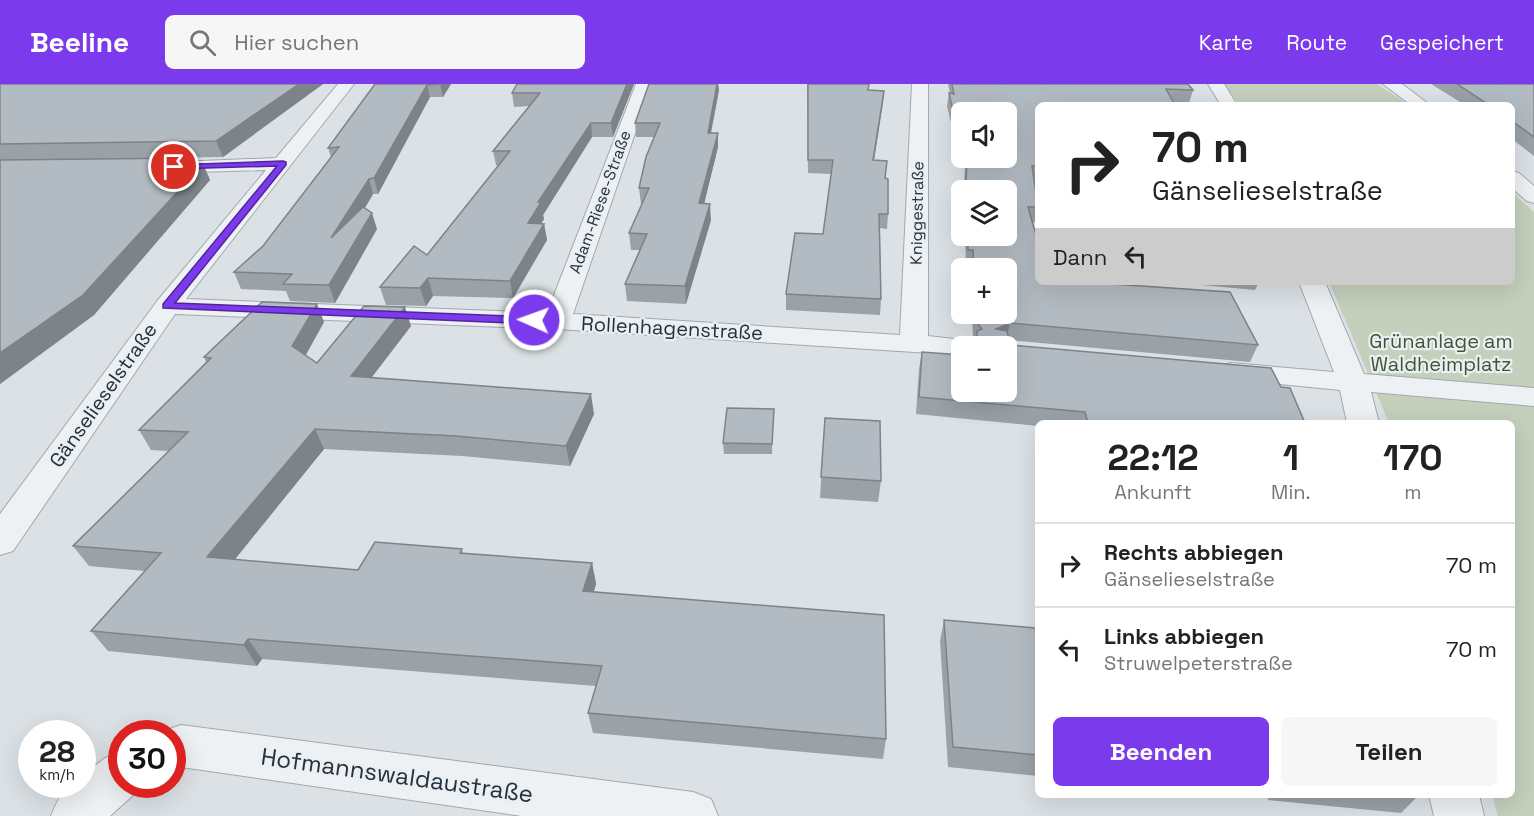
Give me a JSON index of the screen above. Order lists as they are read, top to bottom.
{
  "streets": {
    "street": [
      "Adam-Riese-Straße",
      "Kniggestraße",
      "Rollenhagenstraße",
      "Gänselieselstraße",
      "Hofmannswaldaustraße"
    ]
  },
  "crossings": [
    ["Adam-Riese-Straße", "Rollenhagenstraße"],
    ["Kniggestraße", "Rollenhagenstraße"],
    ["Rollenhagenstraße", "Gänselieselstraße"]
  ],
  "parks": ["Grünanlage am Waldheimplatz"],
  "page": {
    "header": "Beeline",
    "search": "Hier suchen",
    "nav": ["Karte", "Route", "Gespeichert"],
    "map_buttons": ["+", "−"],
    "turn": ["70 m", "Gänselieselstraße"],
    "then": "Dann",
    "eta": [
      "22:12",
      "Ankunft",
      "1",
      "Min.",
      "170",
      "m"
    ],
    "list": [
      {
        "name": "Rechts abbiegen",
        "note": "Gänselieselstraße",
        "value": "70 m"
      },
      {
        "name": "Links abbiegen",
        "note": "Struwelpeterstraße",
        "value": "70 m"
      }
    ],
    "buttons": ["Beenden", "Teilen"],
    "speed": "28 km/h",
    "limit": "30"
  }
}
